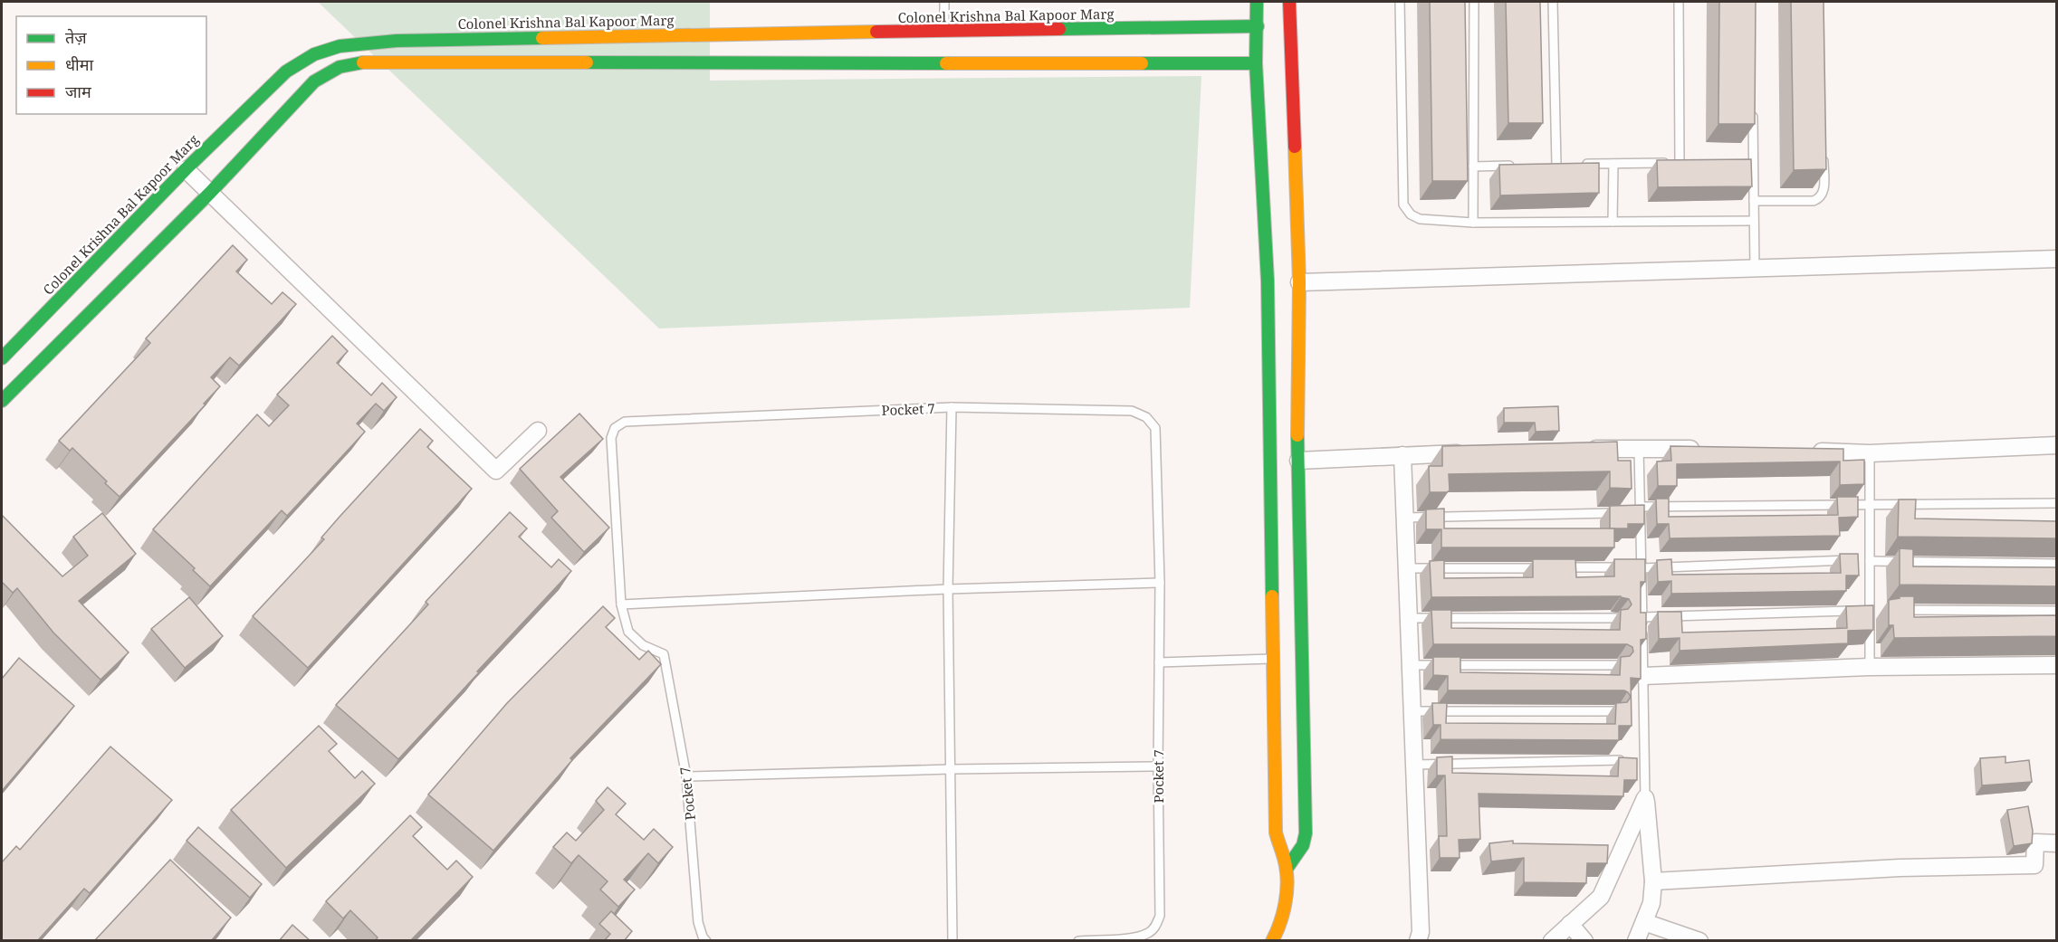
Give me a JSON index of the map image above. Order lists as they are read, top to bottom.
{
  "streets": {
    "street": ["Colonel Krishna Bal Kapoor Marg"],
    "lane": ["Pocket 7"]
  },
  "legend": ["तेज़", "धीमा", "जाम"]
}
